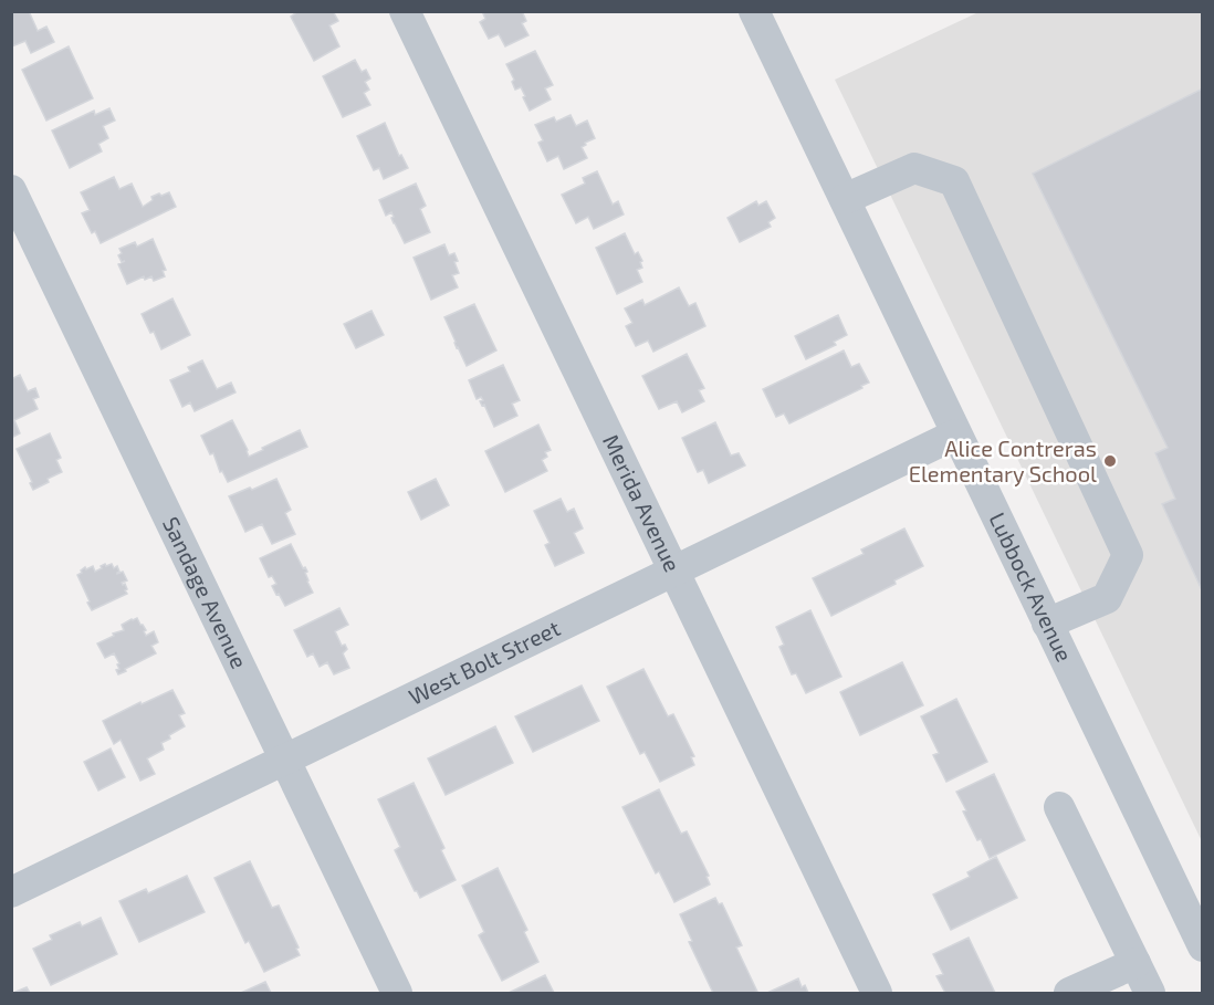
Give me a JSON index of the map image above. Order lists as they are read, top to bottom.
{
  "streets": {
    "street": [
      "Merida Avenue",
      "Lubbock Avenue",
      "Sandage Avenue",
      "West Bolt Street"
    ]
  },
  "crossings": [
    ["Merida Avenue", "West Bolt Street"],
    ["Lubbock Avenue", "West Bolt Street"],
    ["Sandage Avenue", "West Bolt Street"]
  ],
  "places": ["Alice Contreras Elementary School"]
}
